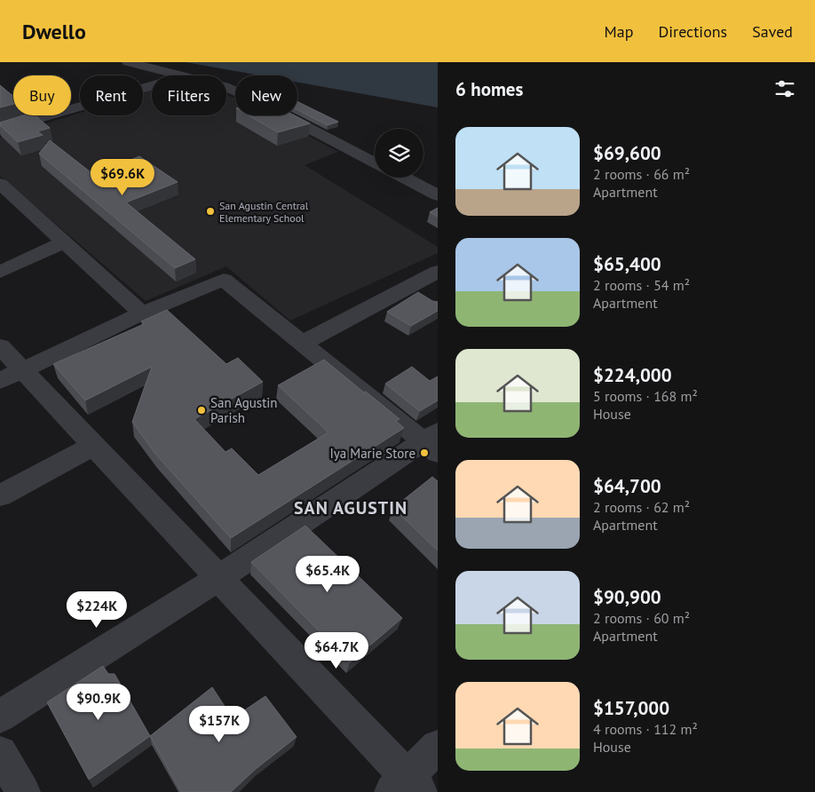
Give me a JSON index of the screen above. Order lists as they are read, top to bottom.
{
  "districts": ["SAN AGUSTIN"],
  "places": ["San Agustin Central Elementary School", "San Agustin Parish", "Iya Marie Store"],
  "page": {
    "header": "Dwello",
    "nav": ["Map", "Directions", "Saved"],
    "heading": "6 homes",
    "chip": [
      "Buy",
      "Rent",
      "Filters",
      "New"
    ],
    "list": [
      {
        "name": "$69,600",
        "note": "2 rooms · 66 m² · Apartment"
      },
      {
        "name": "$65,400",
        "note": "2 rooms · 54 m² · Apartment"
      },
      {
        "name": "$224,000",
        "note": "5 rooms · 168 m² · House"
      },
      {
        "name": "$64,700",
        "note": "2 rooms · 62 m² · Apartment"
      },
      {
        "name": "$90,900",
        "note": "2 rooms · 60 m² · Apartment"
      },
      {
        "name": "$157,000",
        "note": "4 rooms · 112 m² · House"
      }
    ],
    "price": [
      "$69.6K",
      "$65.4K",
      "$224K",
      "$64.7K",
      "$90.9K",
      "$157K"
    ]
  }
}
